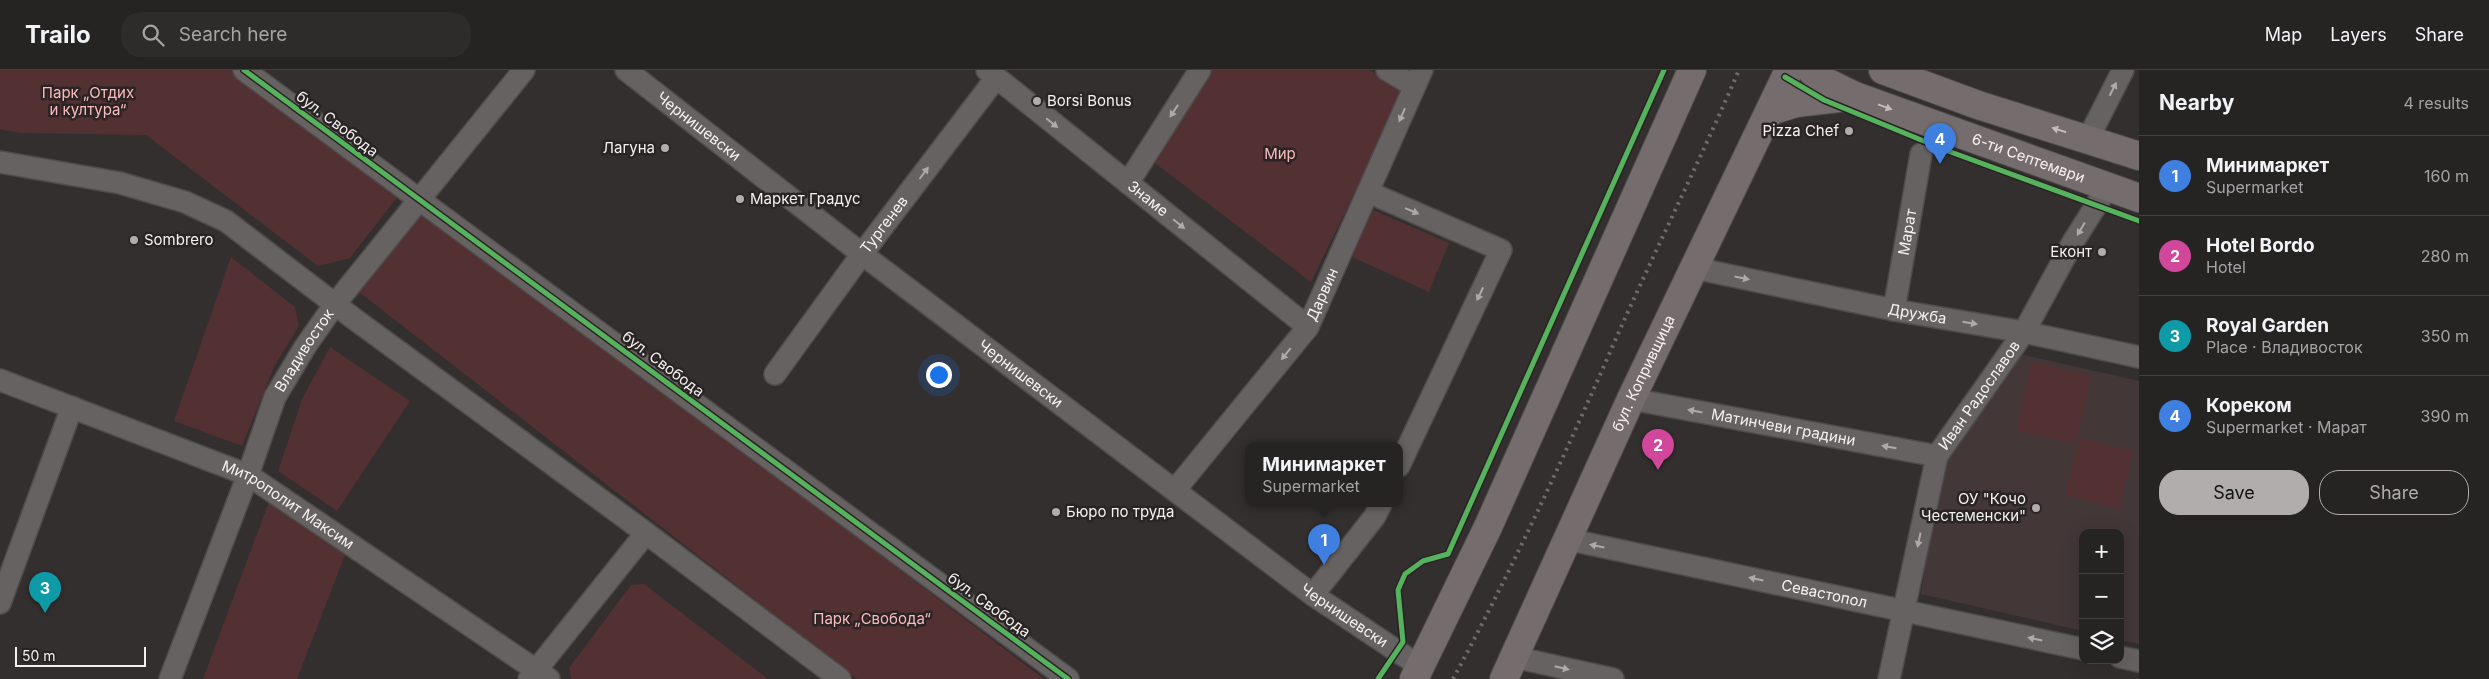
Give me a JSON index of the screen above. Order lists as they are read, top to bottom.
{
  "streets": {
    "main road": ["6-ти Септември", "бул. Копривщица"],
    "street": [
      "бул. Свобода",
      "Чернишевски",
      "Знаме",
      "Тургенев",
      "Марат",
      "Дарвин",
      "Дружба",
      "Владивосток",
      "Иван Радославов",
      "Матинчеви градини",
      "Митрополит Максим",
      "Севастопол"
    ]
  },
  "crossings": [
    ["бул. Свобода", "Владивосток"],
    ["Чернишевски", "Тургенев"],
    ["Чернишевски", "Дарвин"],
    ["6-ти Септември", "Иван Радославов"],
    ["Знаме", "Тургенев"],
    ["Знаме", "Дарвин"],
    ["Марат", "Дружба"],
    ["Дружба", "бул. Копривщица"],
    ["Дружба", "Иван Радославов"],
    ["Владивосток", "Митрополит Максим"],
    ["бул. Копривщица", "Матинчеви градини"],
    ["бул. Копривщица", "Севастопол"],
    ["Иван Радославов", "Матинчеви градини"],
    ["Иван Радославов", "Севастопол"]
  ],
  "one_way": [
    "Знаме",
    "Тургенев",
    "Дружба",
    "Иван Радославов",
    "Матинчеви градини",
    "Севастопол"
  ],
  "parks": ["Парк „Отдих и култура“", "Мир", "Парк „Свобода“"],
  "places": [
    "Borsi Bonus",
    "Pizza Chef",
    "Лагуна",
    "Маркет Градус",
    "Sombrero",
    "Еконт",
    "ОУ \"Кочо Честеменски\"",
    "Бюро по труда"
  ],
  "scale_bar": "50 m",
  "page": {
    "header": "Trailo",
    "search": "Search here",
    "nav": ["Map", "Layers", "Share"],
    "heading": ["Nearby", "4 results"],
    "pins": [
      "4",
      "2",
      "1",
      "3"
    ],
    "list": [
      {
        "mark": "1",
        "name": "Минимаркет",
        "note": "Supermarket",
        "value": "160 m"
      },
      {
        "mark": "2",
        "name": "Hotel Bordo",
        "note": "Hotel",
        "value": "280 m"
      },
      {
        "mark": "3",
        "name": "Royal Garden",
        "note": "Place · Владивосток",
        "value": "350 m"
      },
      {
        "mark": "4",
        "name": "Кореком",
        "note": "Supermarket · Марат",
        "value": "390 m"
      }
    ],
    "popup": ["Минимаркет", "Supermarket"],
    "buttons": ["Save", "Share"],
    "map_buttons": ["+", "−"],
    "scale": "50 m"
  }
}
